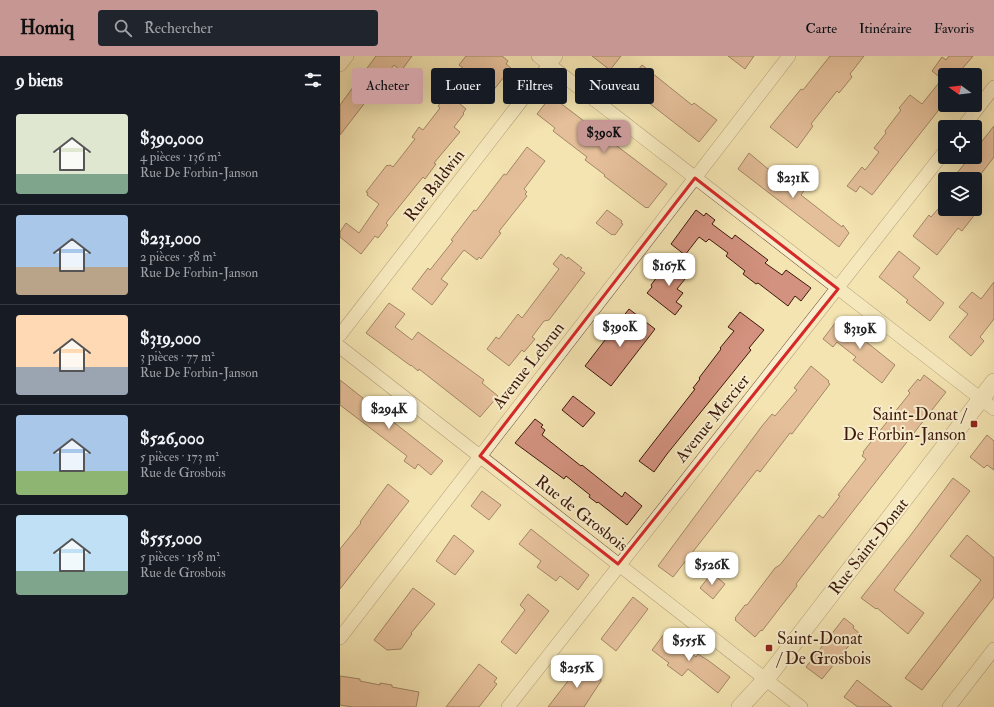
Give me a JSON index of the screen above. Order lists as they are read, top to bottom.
{
  "streets": {
    "street": [
      "Rue Baldwin",
      "Avenue Lebrun",
      "Avenue Mercier",
      "Rue de Grosbois",
      "Rue Saint-Donat"
    ]
  },
  "crossings": [
    ["Avenue Lebrun", "Rue de Grosbois"],
    ["Avenue Mercier", "Rue de Grosbois"],
    ["Rue de Grosbois", "Rue Saint-Donat"]
  ],
  "places": {
    "transit": ["Saint-Donat / De Forbin-Janson", "Saint-Donat / De Grosbois"]
  },
  "north": "left",
  "page": {
    "header": "Homiq",
    "search": "Rechercher",
    "nav": ["Carte", "Itinéraire", "Favoris"],
    "heading": "9 biens",
    "chip": [
      "Acheter",
      "Louer",
      "Filtres",
      "Nouveau"
    ],
    "list": [
      {
        "name": "$390,000",
        "note": "4 pièces · 136 m² · Rue De Forbin-Janson"
      },
      {
        "name": "$231,000",
        "note": "2 pièces · 58 m² · Rue De Forbin-Janson"
      },
      {
        "name": "$319,000",
        "note": "3 pièces · 77 m² · Rue De Forbin-Janson"
      },
      {
        "name": "$526,000",
        "note": "5 pièces · 173 m² · Rue de Grosbois"
      },
      {
        "name": "$555,000",
        "note": "5 pièces · 158 m² · Rue de Grosbois"
      }
    ],
    "price": [
      "$390K",
      "$231K",
      "$167K",
      "$390K",
      "$319K",
      "$294K",
      "$526K",
      "$555K",
      "$255K"
    ]
  }
}
